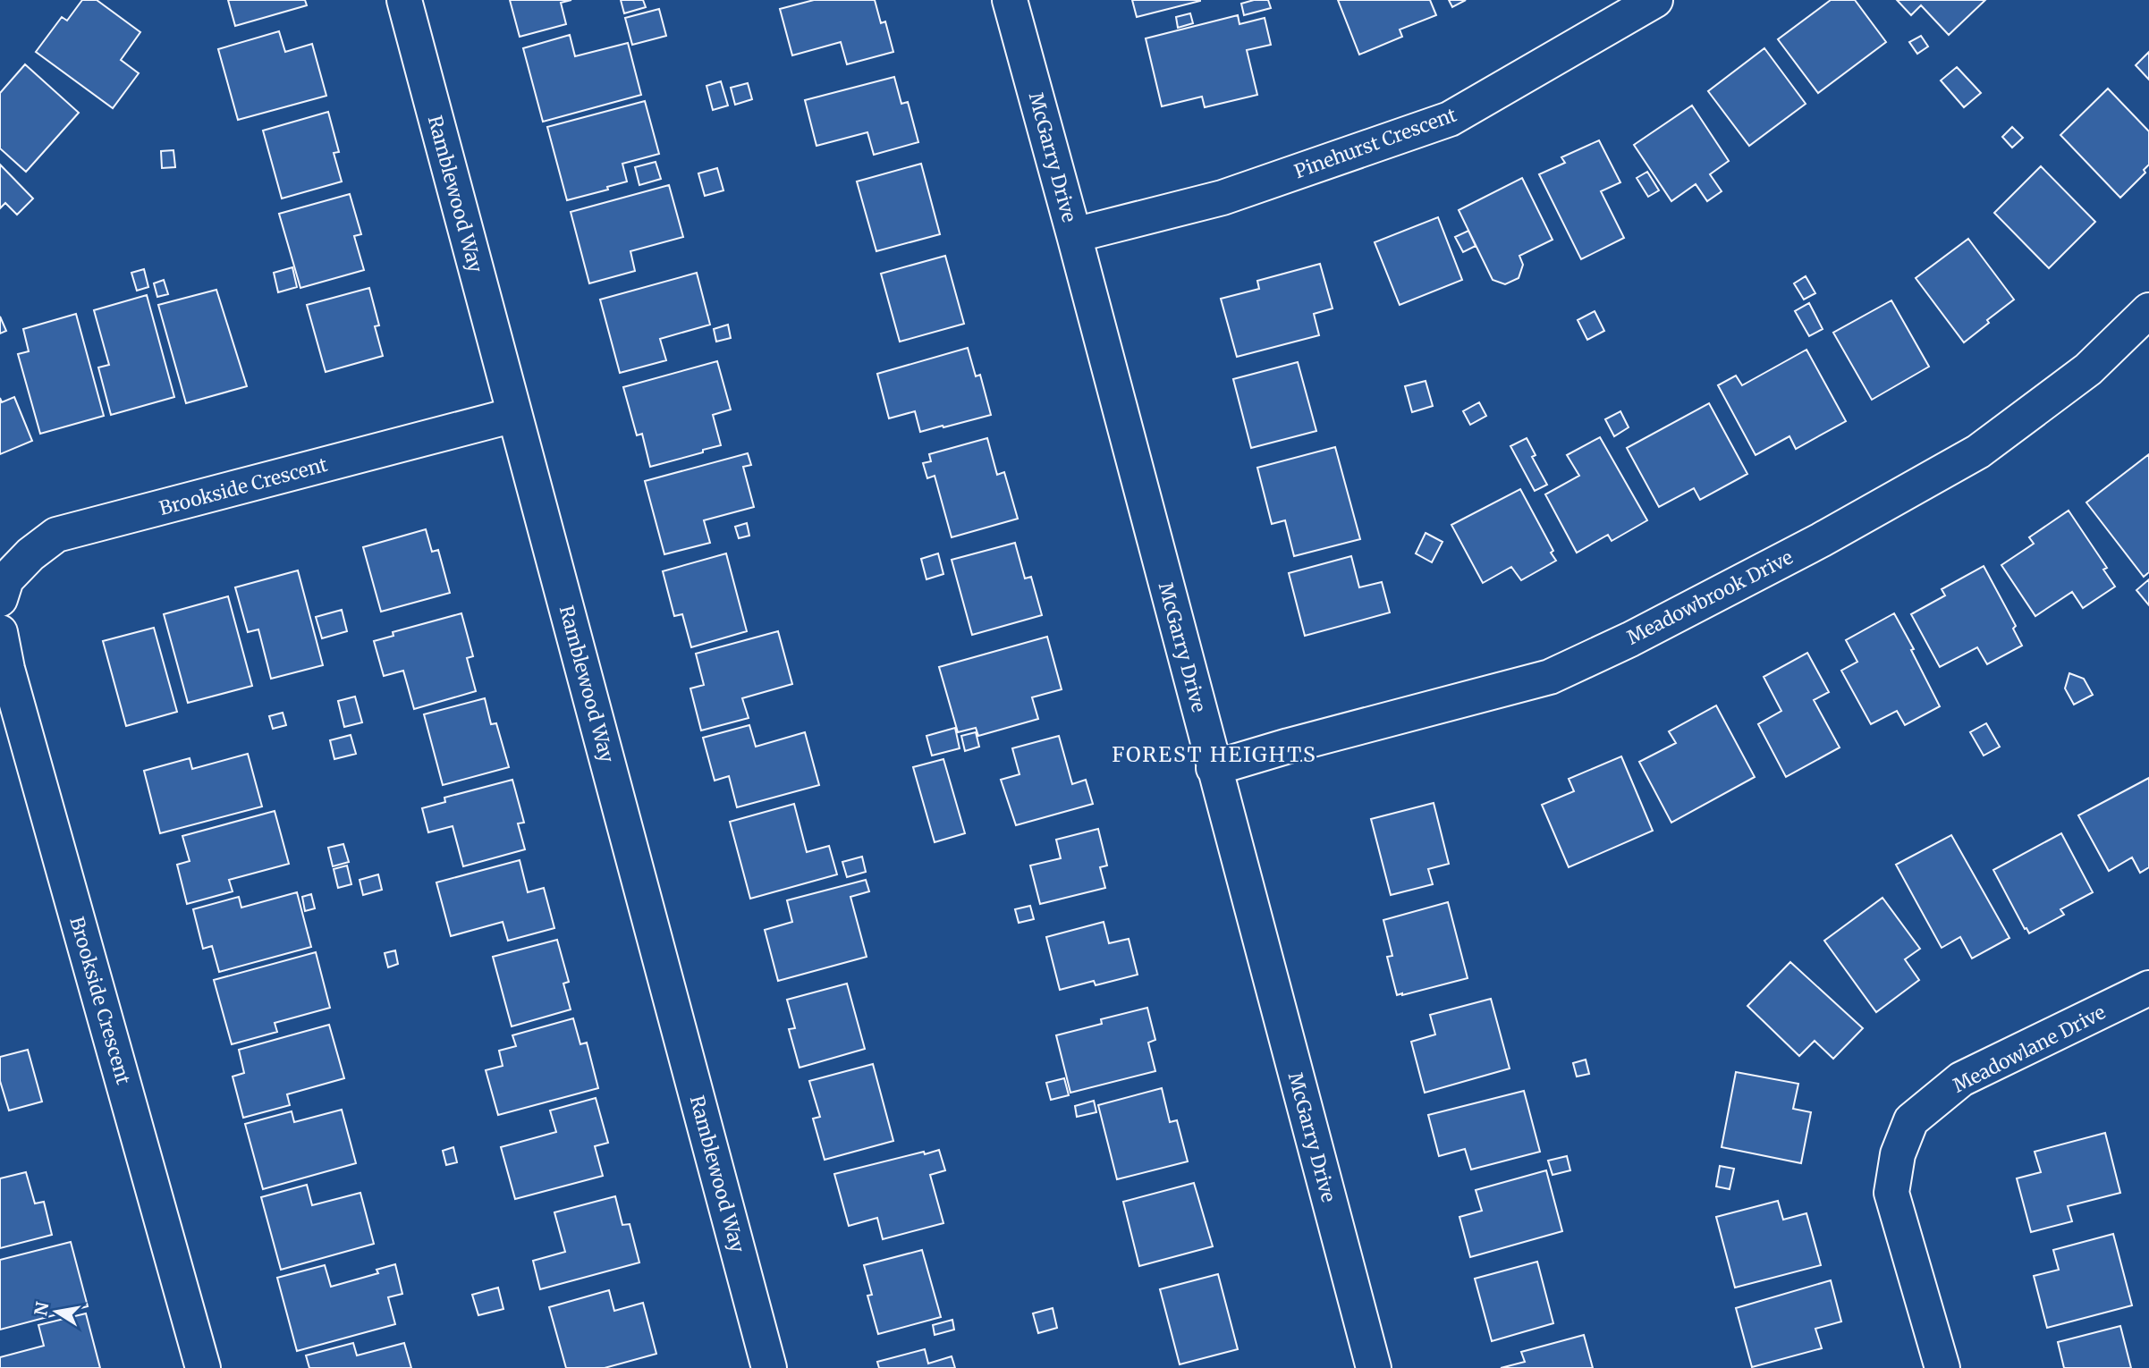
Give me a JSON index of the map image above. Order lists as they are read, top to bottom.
{
  "streets": {
    "street": [
      "Pinehurst Crescent",
      "McGarry Drive",
      "Ramblewood Way",
      "Brookside Crescent",
      "Meadowbrook Drive",
      "Meadowlane Drive"
    ]
  },
  "crossings": [
    ["Pinehurst Crescent", "McGarry Drive"],
    ["McGarry Drive", "Meadowbrook Drive"],
    ["Ramblewood Way", "Brookside Crescent"]
  ],
  "districts": ["FOREST HEIGHTS"],
  "north": "left"
}
